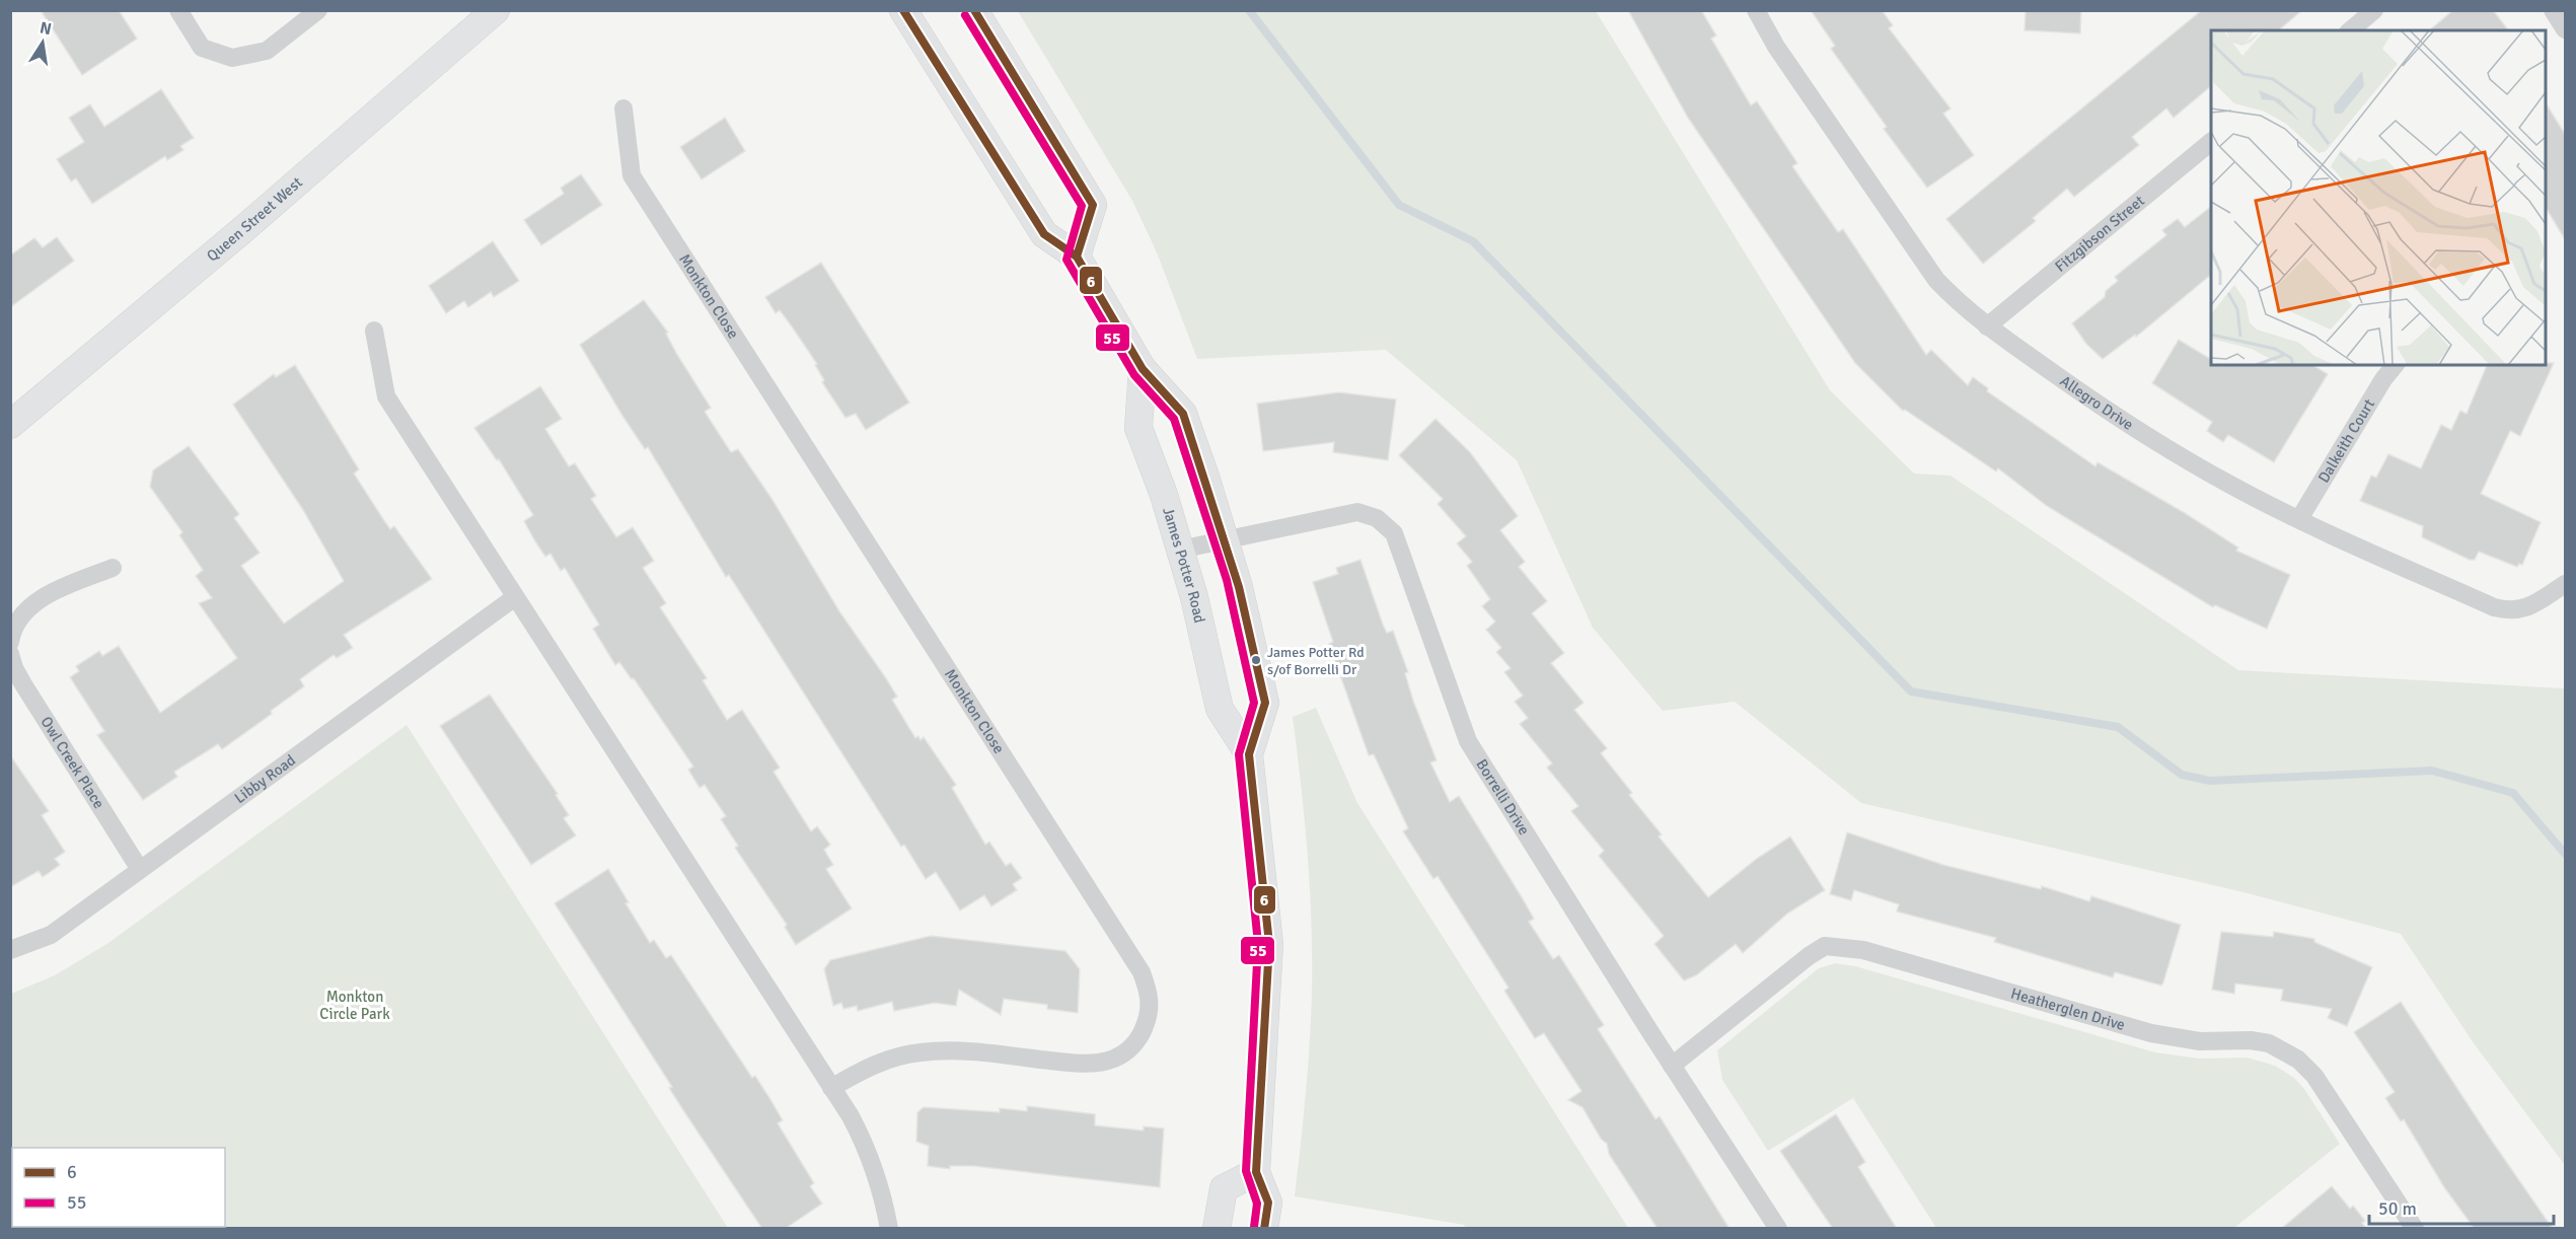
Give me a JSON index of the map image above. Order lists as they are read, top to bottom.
{
  "streets": {
    "main road": ["Queen Street West", "James Potter Road"],
    "street": [
      "Fitzgibson Street",
      "Monkton Close",
      "Allegro Drive",
      "Dalkeith Court",
      "Owl Creek Place",
      "Libby Road",
      "Borrelli Drive",
      "Heatherglen Drive"
    ]
  },
  "crossings": [
    ["Fitzgibson Street", "Allegro Drive"],
    ["Allegro Drive", "Dalkeith Court"],
    ["James Potter Road", "Borrelli Drive"],
    ["Owl Creek Place", "Libby Road"],
    ["Borrelli Drive", "Heatherglen Drive"]
  ],
  "parks": ["Monkton Circle Park"],
  "places": ["James Potter Rd s/of Borrelli Dr"],
  "lines": ["transit line 6", "transit line 55"],
  "legend": ["6", "55"],
  "scale_bar": "50 m",
  "north": "top"
}
